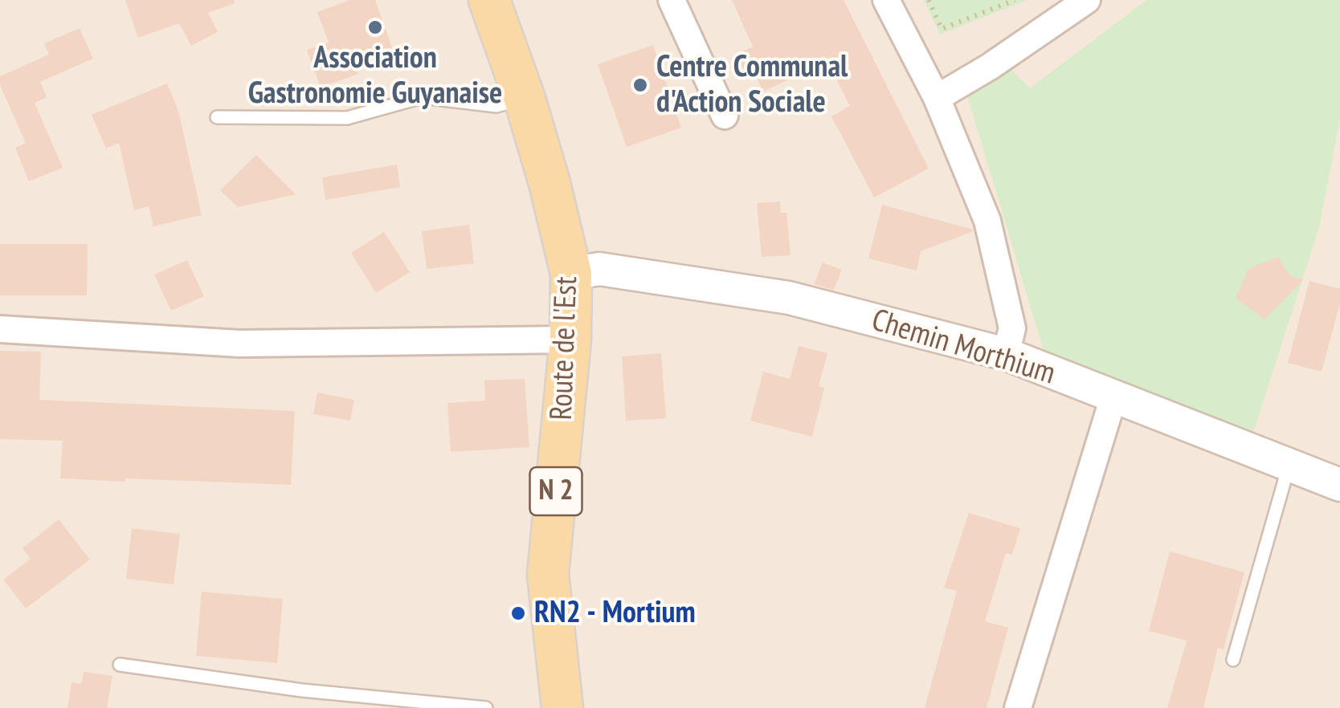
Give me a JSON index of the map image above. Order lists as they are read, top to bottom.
{
  "streets": {
    "main road": ["Route de l'Est", "N 2"],
    "street": ["Chemin Morthium"]
  },
  "crossings": [
    ["Chemin Morthium", "Route de l'Est"]
  ],
  "places": ["Association Gastronomie Guyanaise", "Centre Communal d'Action Sociale", "RN2 - Mortium"]
}
